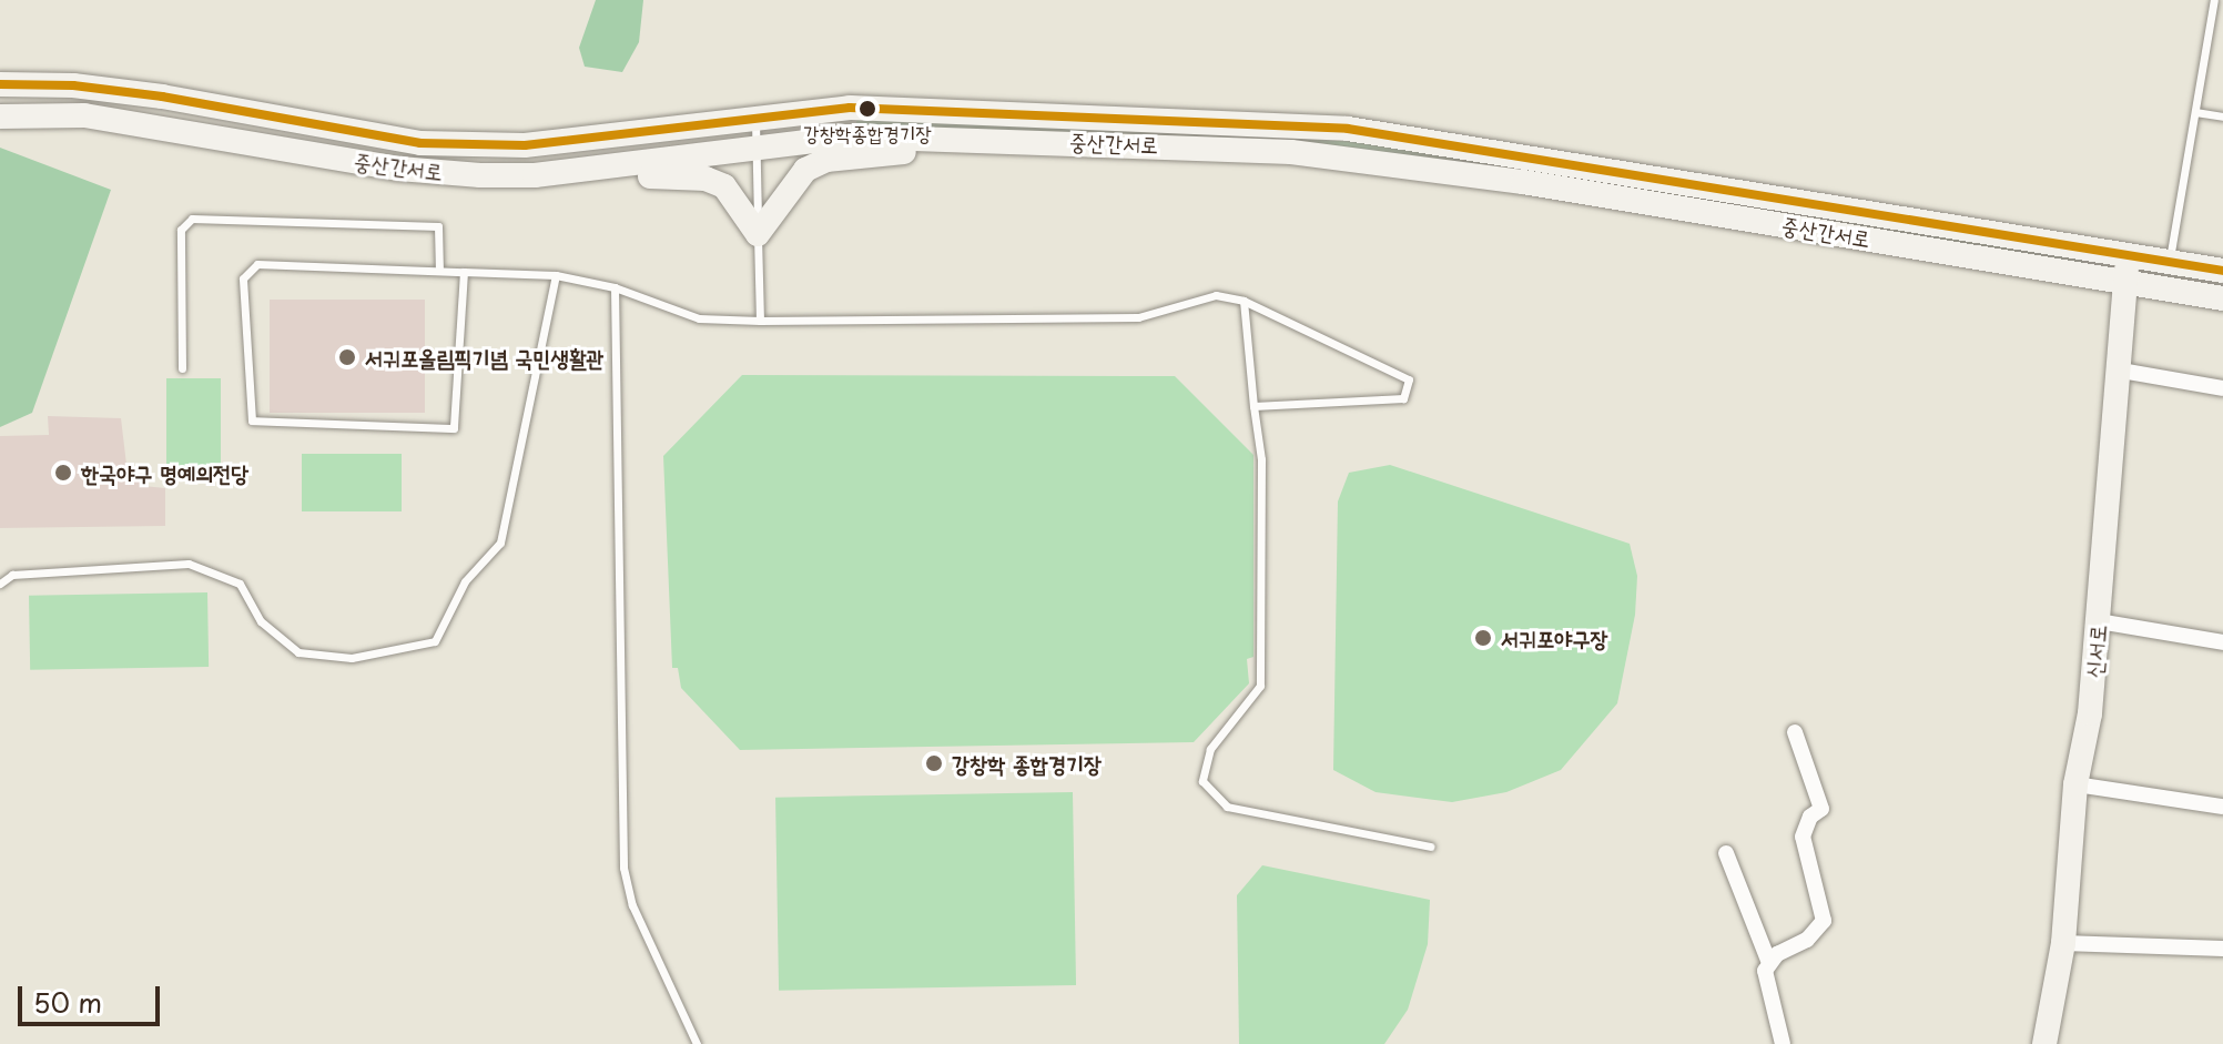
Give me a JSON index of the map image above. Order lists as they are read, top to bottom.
{
  "streets": {
    "main road": ["중산간서로", "신서로"]
  },
  "crossings": [
    ["중산간서로", "신서로"]
  ],
  "places": [
    "강창학종합경기장",
    "서귀포올림픽기념 국민생활관",
    "한국야구 명예의전당",
    "서귀포야구장",
    "강창학 종합경기장"
  ],
  "scale_bar": "50 m"
}
